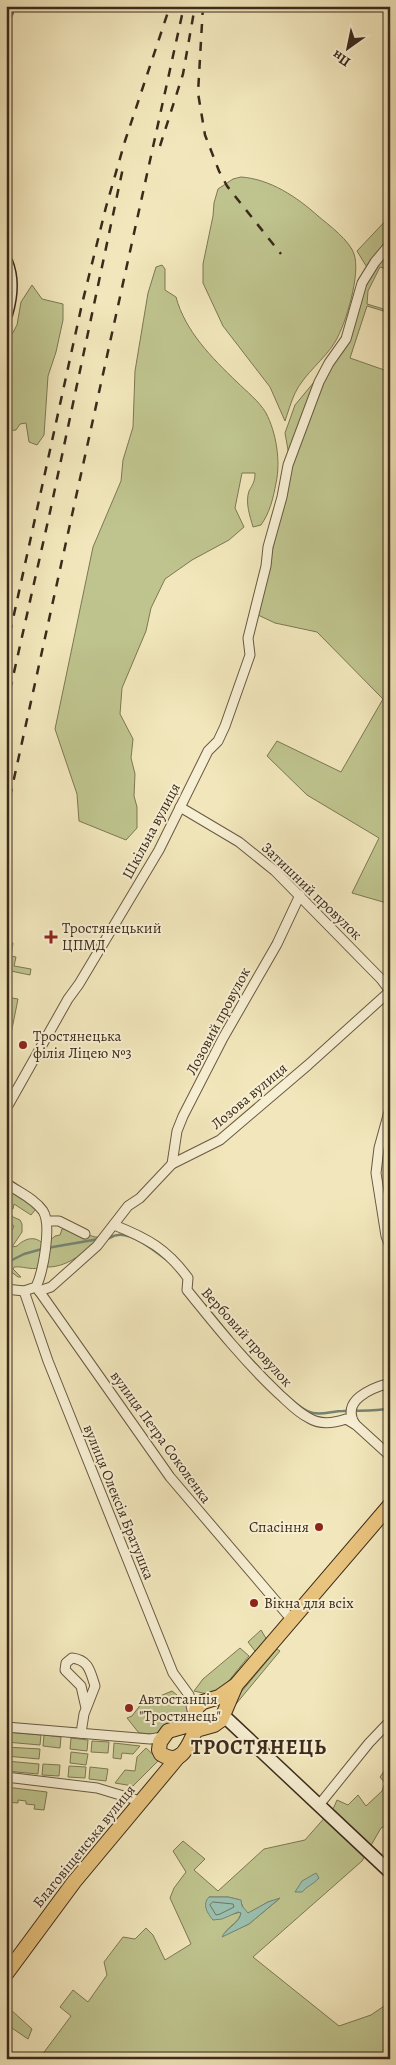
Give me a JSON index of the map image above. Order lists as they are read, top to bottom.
{
  "streets": {
    "main road": ["Благовіщенська вулиця"],
    "street": [
      "Шкільна вулиця",
      "Затишний провулок",
      "Лозовий провулок",
      "Лозова вулиця",
      "Вербовий провулок",
      "вулиця Петра Соколенка",
      "вулиця Олексія Братушка"
    ]
  },
  "crossings": [
    ["Шкільна вулиця", "Затишний провулок"],
    ["Затишний провулок", "Лозовий провулок"],
    ["Затишний провулок", "Лозова вулиця"],
    ["Лозовий провулок", "Лозова вулиця"],
    ["Лозова вулиця", "Вербовий провулок"],
    ["Лозова вулиця", "вулиця Петра Соколенка"],
    ["Лозова вулиця", "вулиця Олексія Братушка"],
    ["вулиця Петра Соколенка", "Благовіщенська вулиця"],
    ["вулиця Олексія Братушка", "Благовіщенська вулиця"]
  ],
  "districts": ["ТРОСТЯНЕЦЬ"],
  "places": {
    "health": ["Тростянецький ЦПМД"],
    "other": [
      "Тростянецька філія Ліцею №3",
      "Спасіння",
      "Вікна для всіх",
      "Автостанція \"Тростянець\""
    ]
  },
  "north": "bottom left"
}
